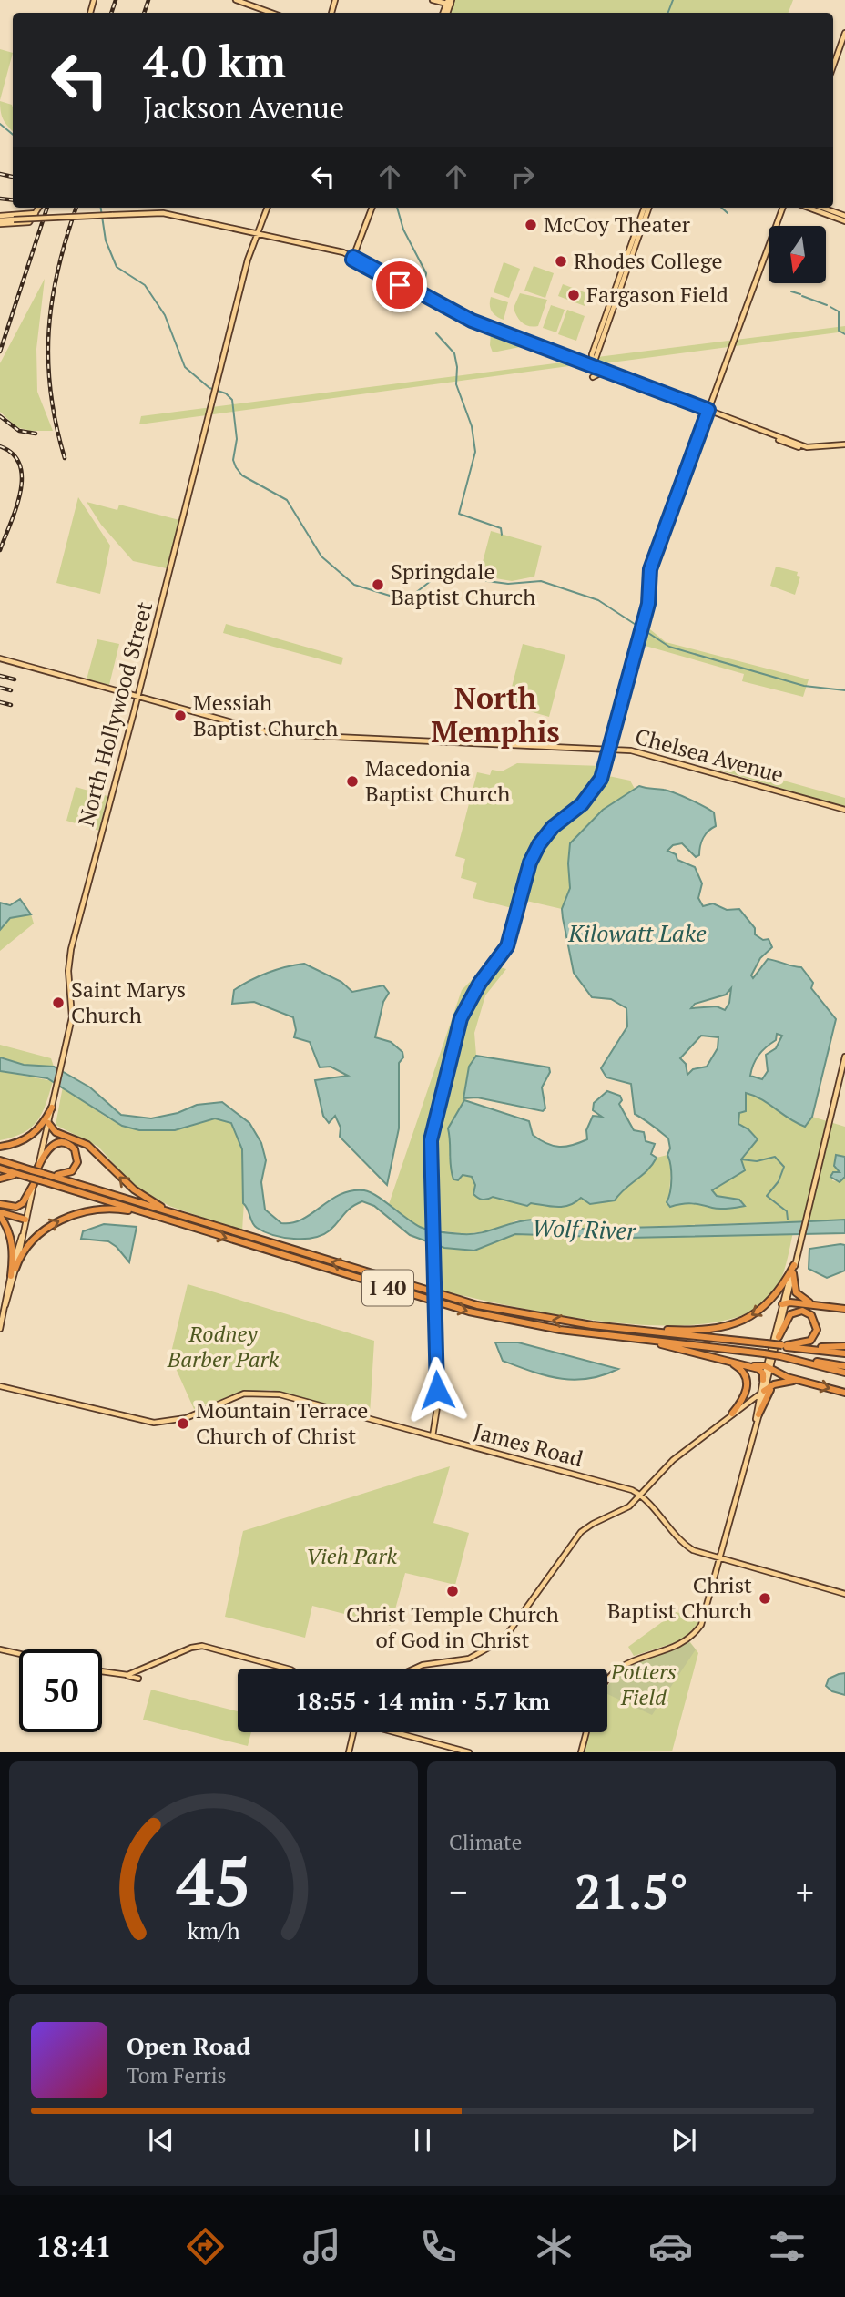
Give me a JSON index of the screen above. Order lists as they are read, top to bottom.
{
  "streets": {
    "highway": ["I 40"],
    "main road": ["North Hollywood Street", "Chelsea Avenue", "James Road"]
  },
  "crossings": [
    ["North Hollywood Street", "Chelsea Avenue"],
    ["North Hollywood Street", "I 40"]
  ],
  "districts": ["North Memphis"],
  "water": ["Kilowatt Lake", "Wolf River"],
  "parks": ["Rodney Barber Park", "Vieh Park", "Potters Field"],
  "places": [
    "McCoy Theater",
    "Rhodes College",
    "Fargason Field",
    "Springdale Baptist Church",
    "Messiah Baptist Church",
    "Macedonia Baptist Church",
    "Saint Marys Church",
    "Mountain Terrace Church of Christ",
    "Christ Temple Church of God in Christ",
    "Christ Baptist Church"
  ],
  "north": "bottom",
  "page": {
    "turn": ["4.0 km", "Jackson Avenue"],
    "limit": "50",
    "trip": "18:55 · 14 min · 5.7 km",
    "tile": "Climate",
    "heat": ["−", "21.5°", "+"],
    "song": ["Open Road", "Tom Ferris"],
    "tabs": "18:41",
    "gauge": ["45", "km/h"]
  }
}
